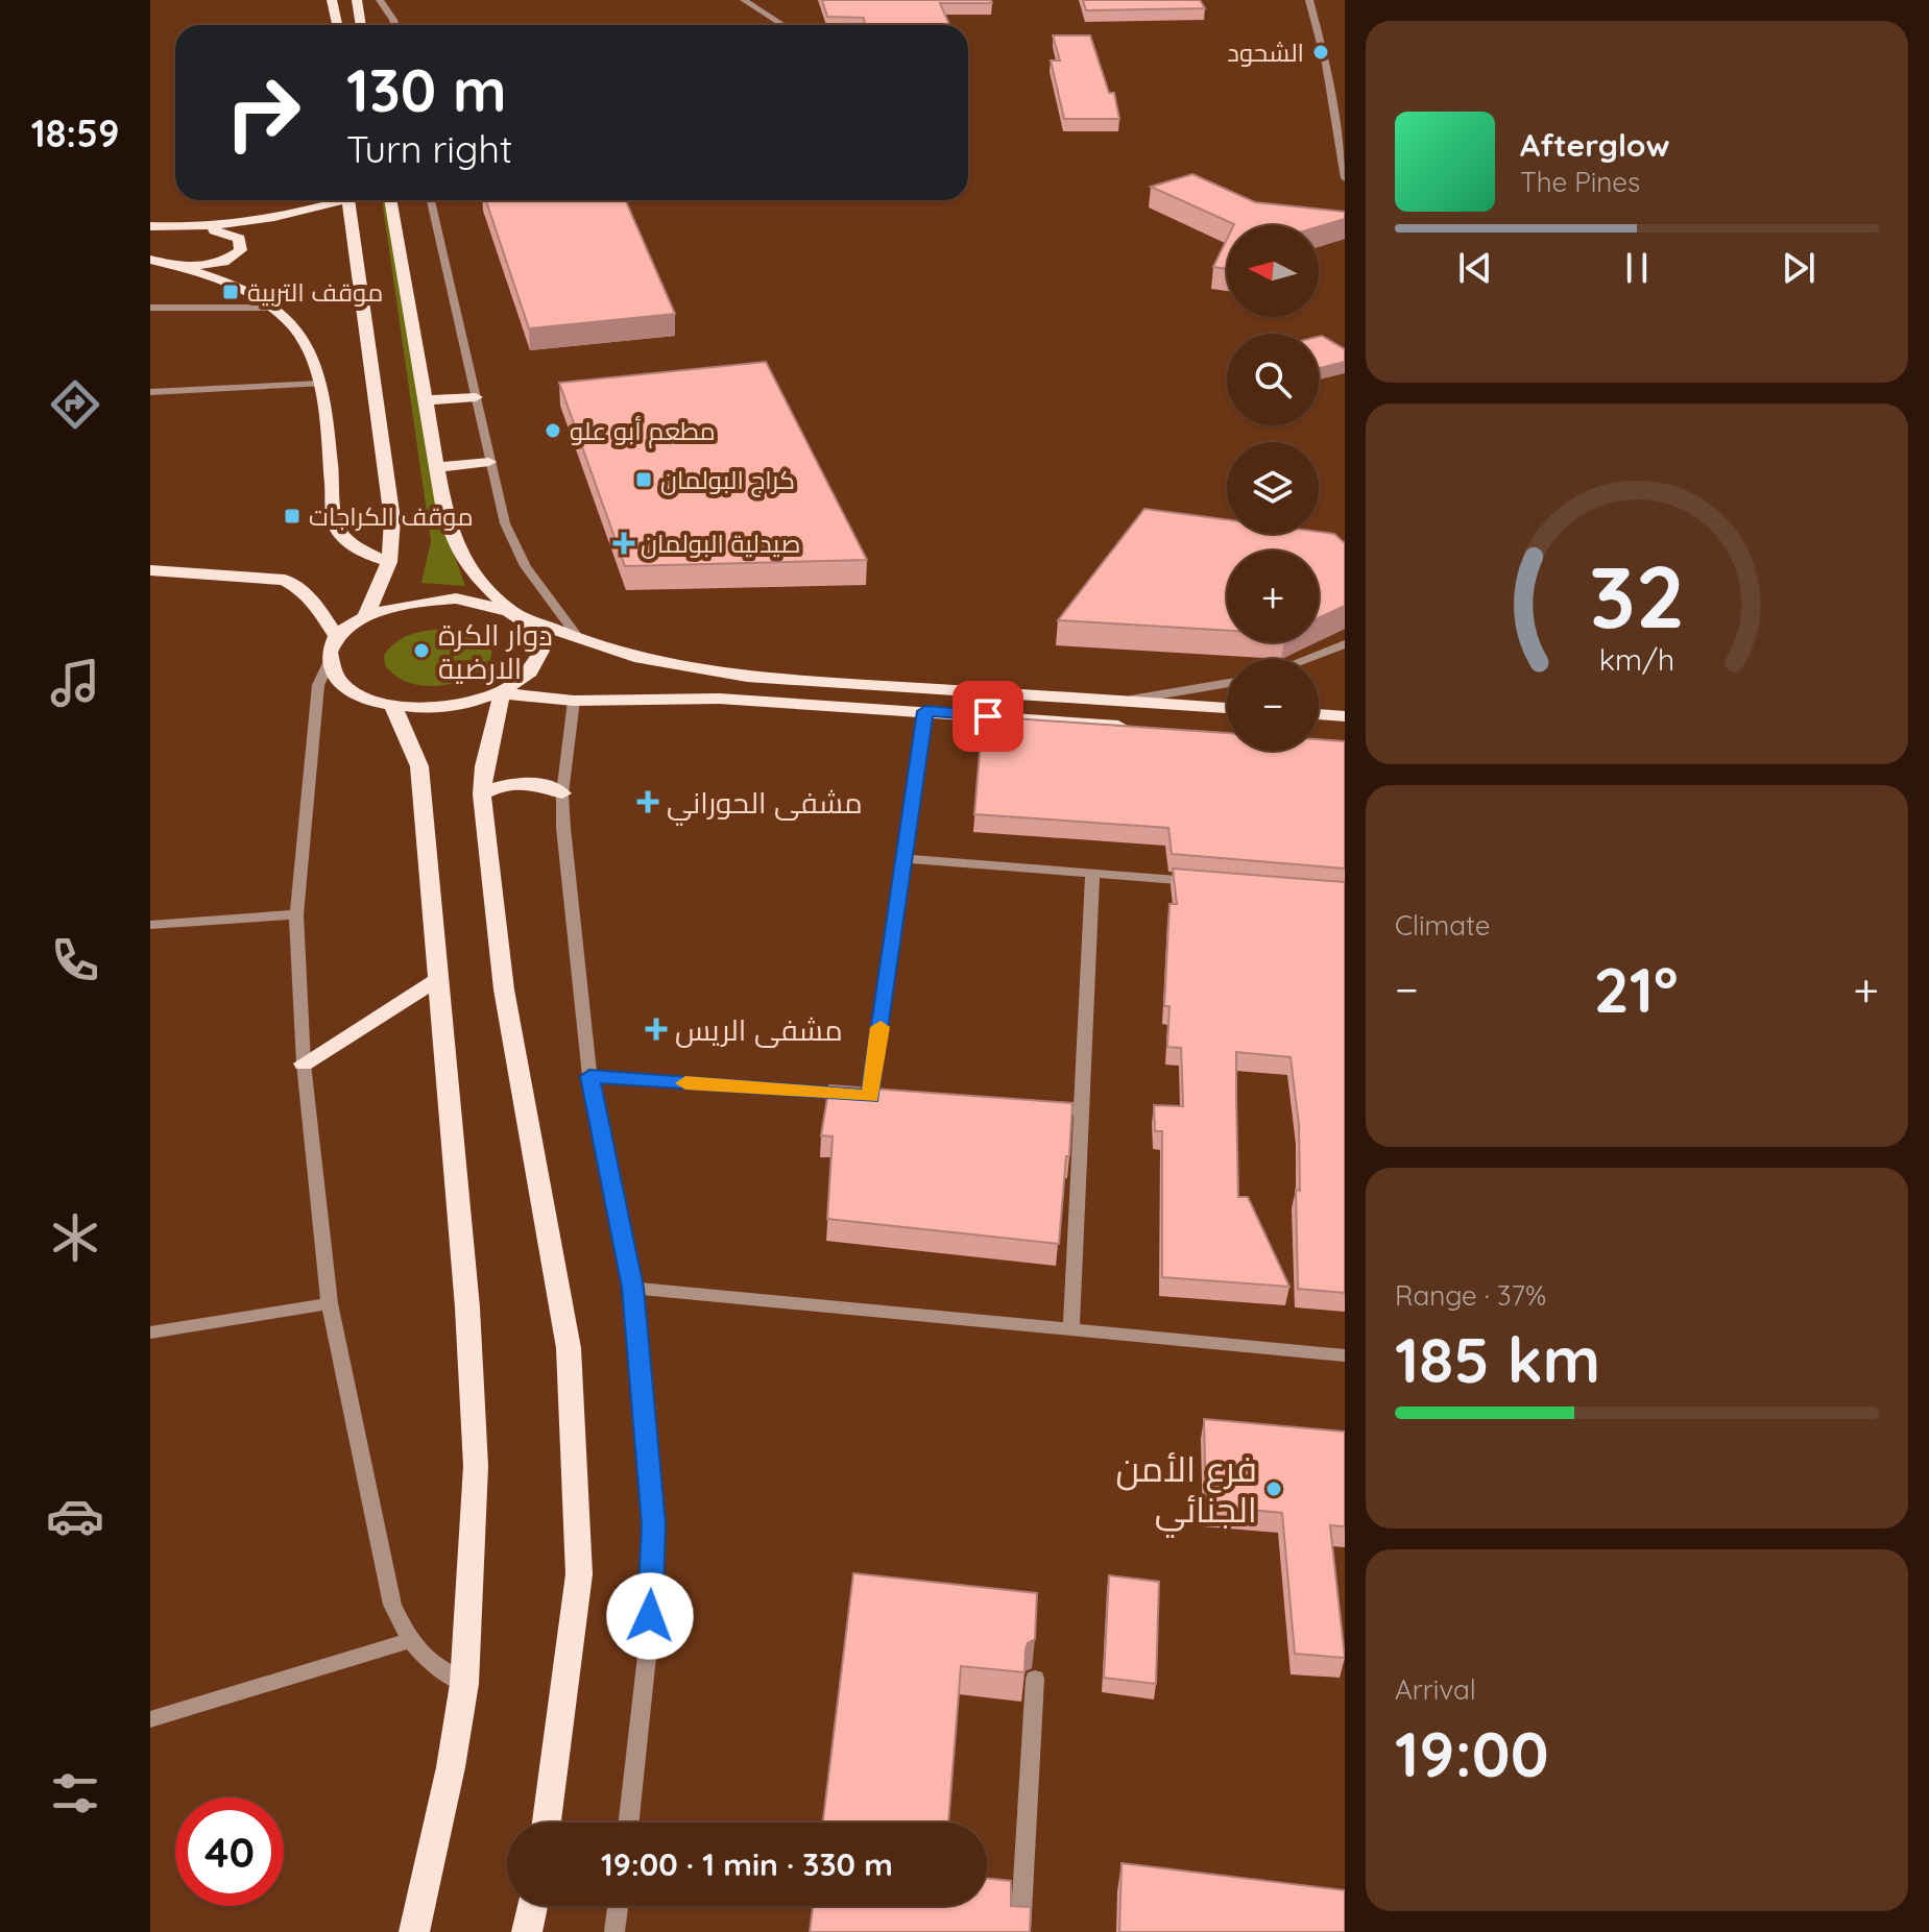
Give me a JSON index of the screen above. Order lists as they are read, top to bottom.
{
  "places": {
    "other": [
      "الشحود",
      "مطعم أبو علو",
      "دوار الكرة الارضية",
      "فرع الأمن الجنائي"
    ],
    "transit": ["موقف التربية", "كراج البولمان", "موقف الكراجات"],
    "health": ["صيدلية البولمان", "مشفى الحوراني", "مشفى الريس"]
  },
  "north": "left",
  "page": {
    "tabs": "18:59",
    "turn": ["130 m", "Turn right"],
    "song": ["Afterglow", "The Pines"],
    "map_buttons": ["+", "−"],
    "tile": [
      "Climate",
      ["Range · 37%", "185 km"],
      ["Arrival", "19:00"]
    ],
    "heat": ["−", "21°", "+"],
    "limit": "40",
    "trip": "19:00 · 1 min · 330 m",
    "gauge": ["32", "km/h"]
  }
}
